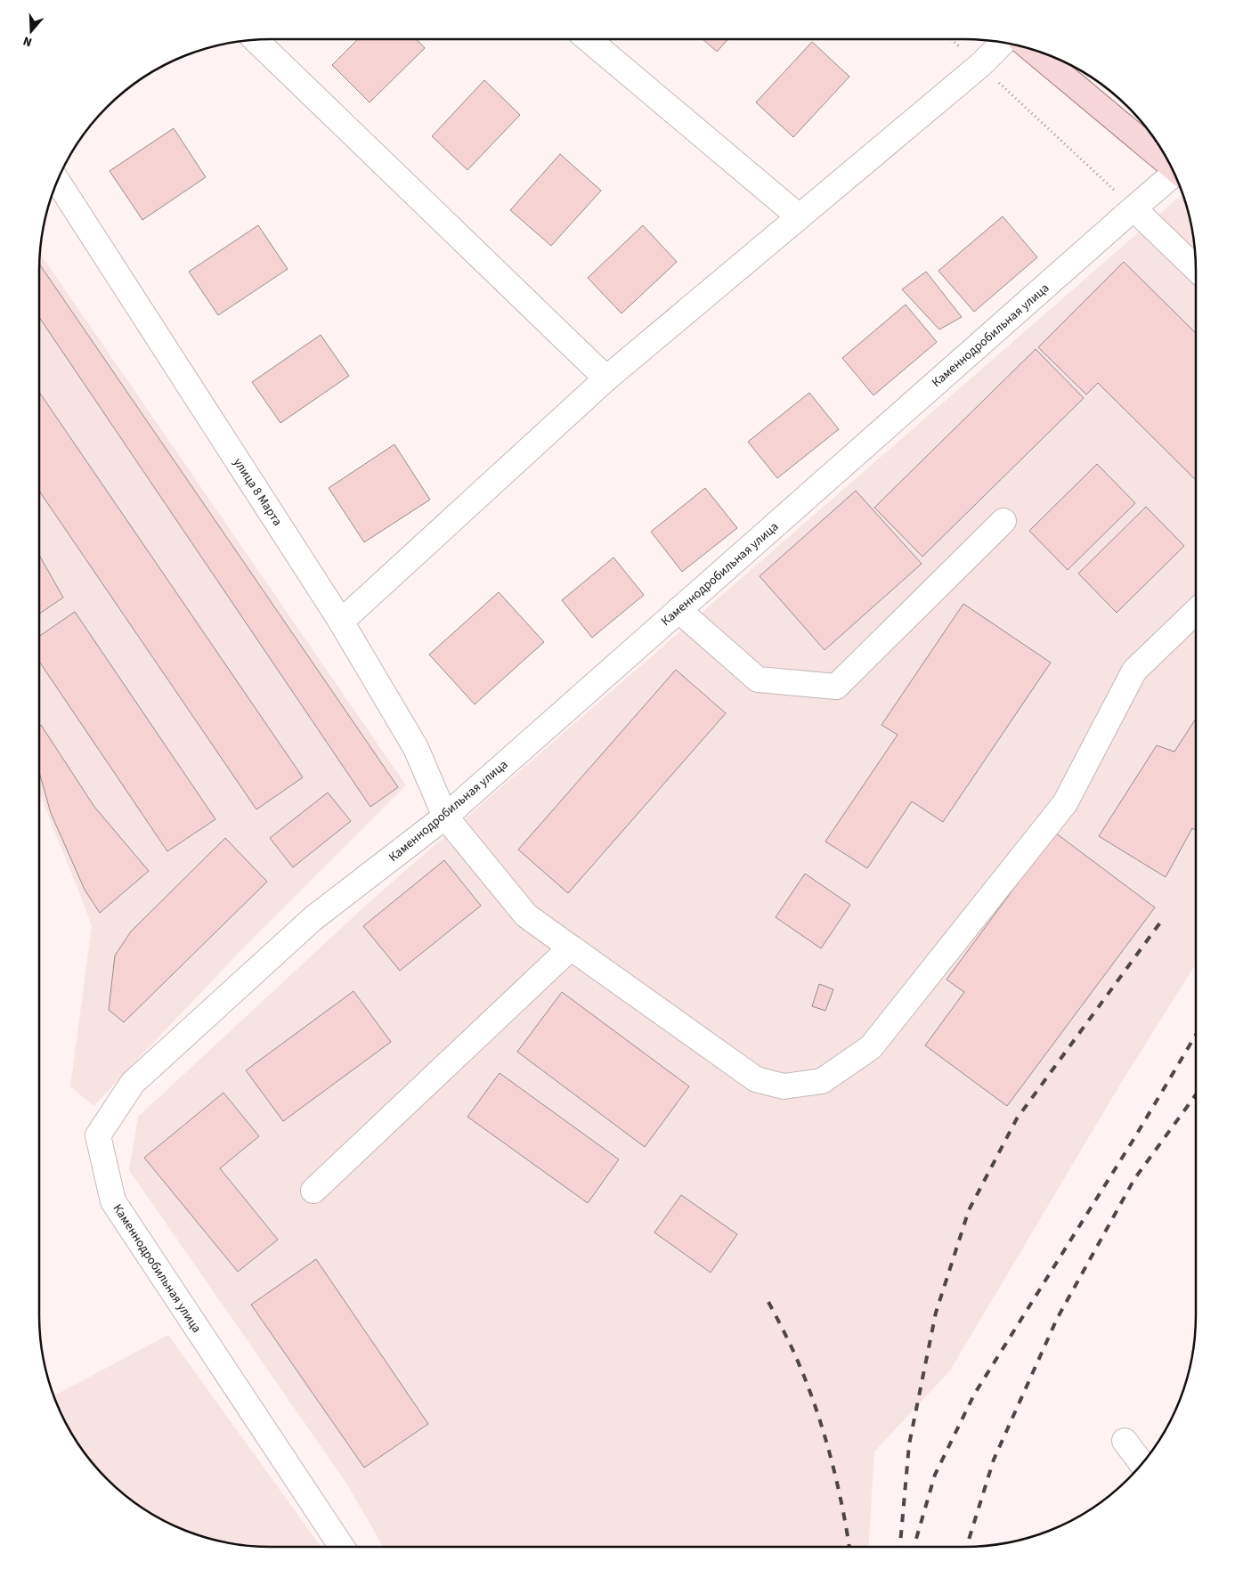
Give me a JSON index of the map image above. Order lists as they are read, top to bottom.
{
  "streets": {
    "street": ["Каменнодробильная улица", "улица 8 Марта"]
  },
  "crossings": [
    ["Каменнодробильная улица", "улица 8 Марта"]
  ],
  "north": "bottom"
}
